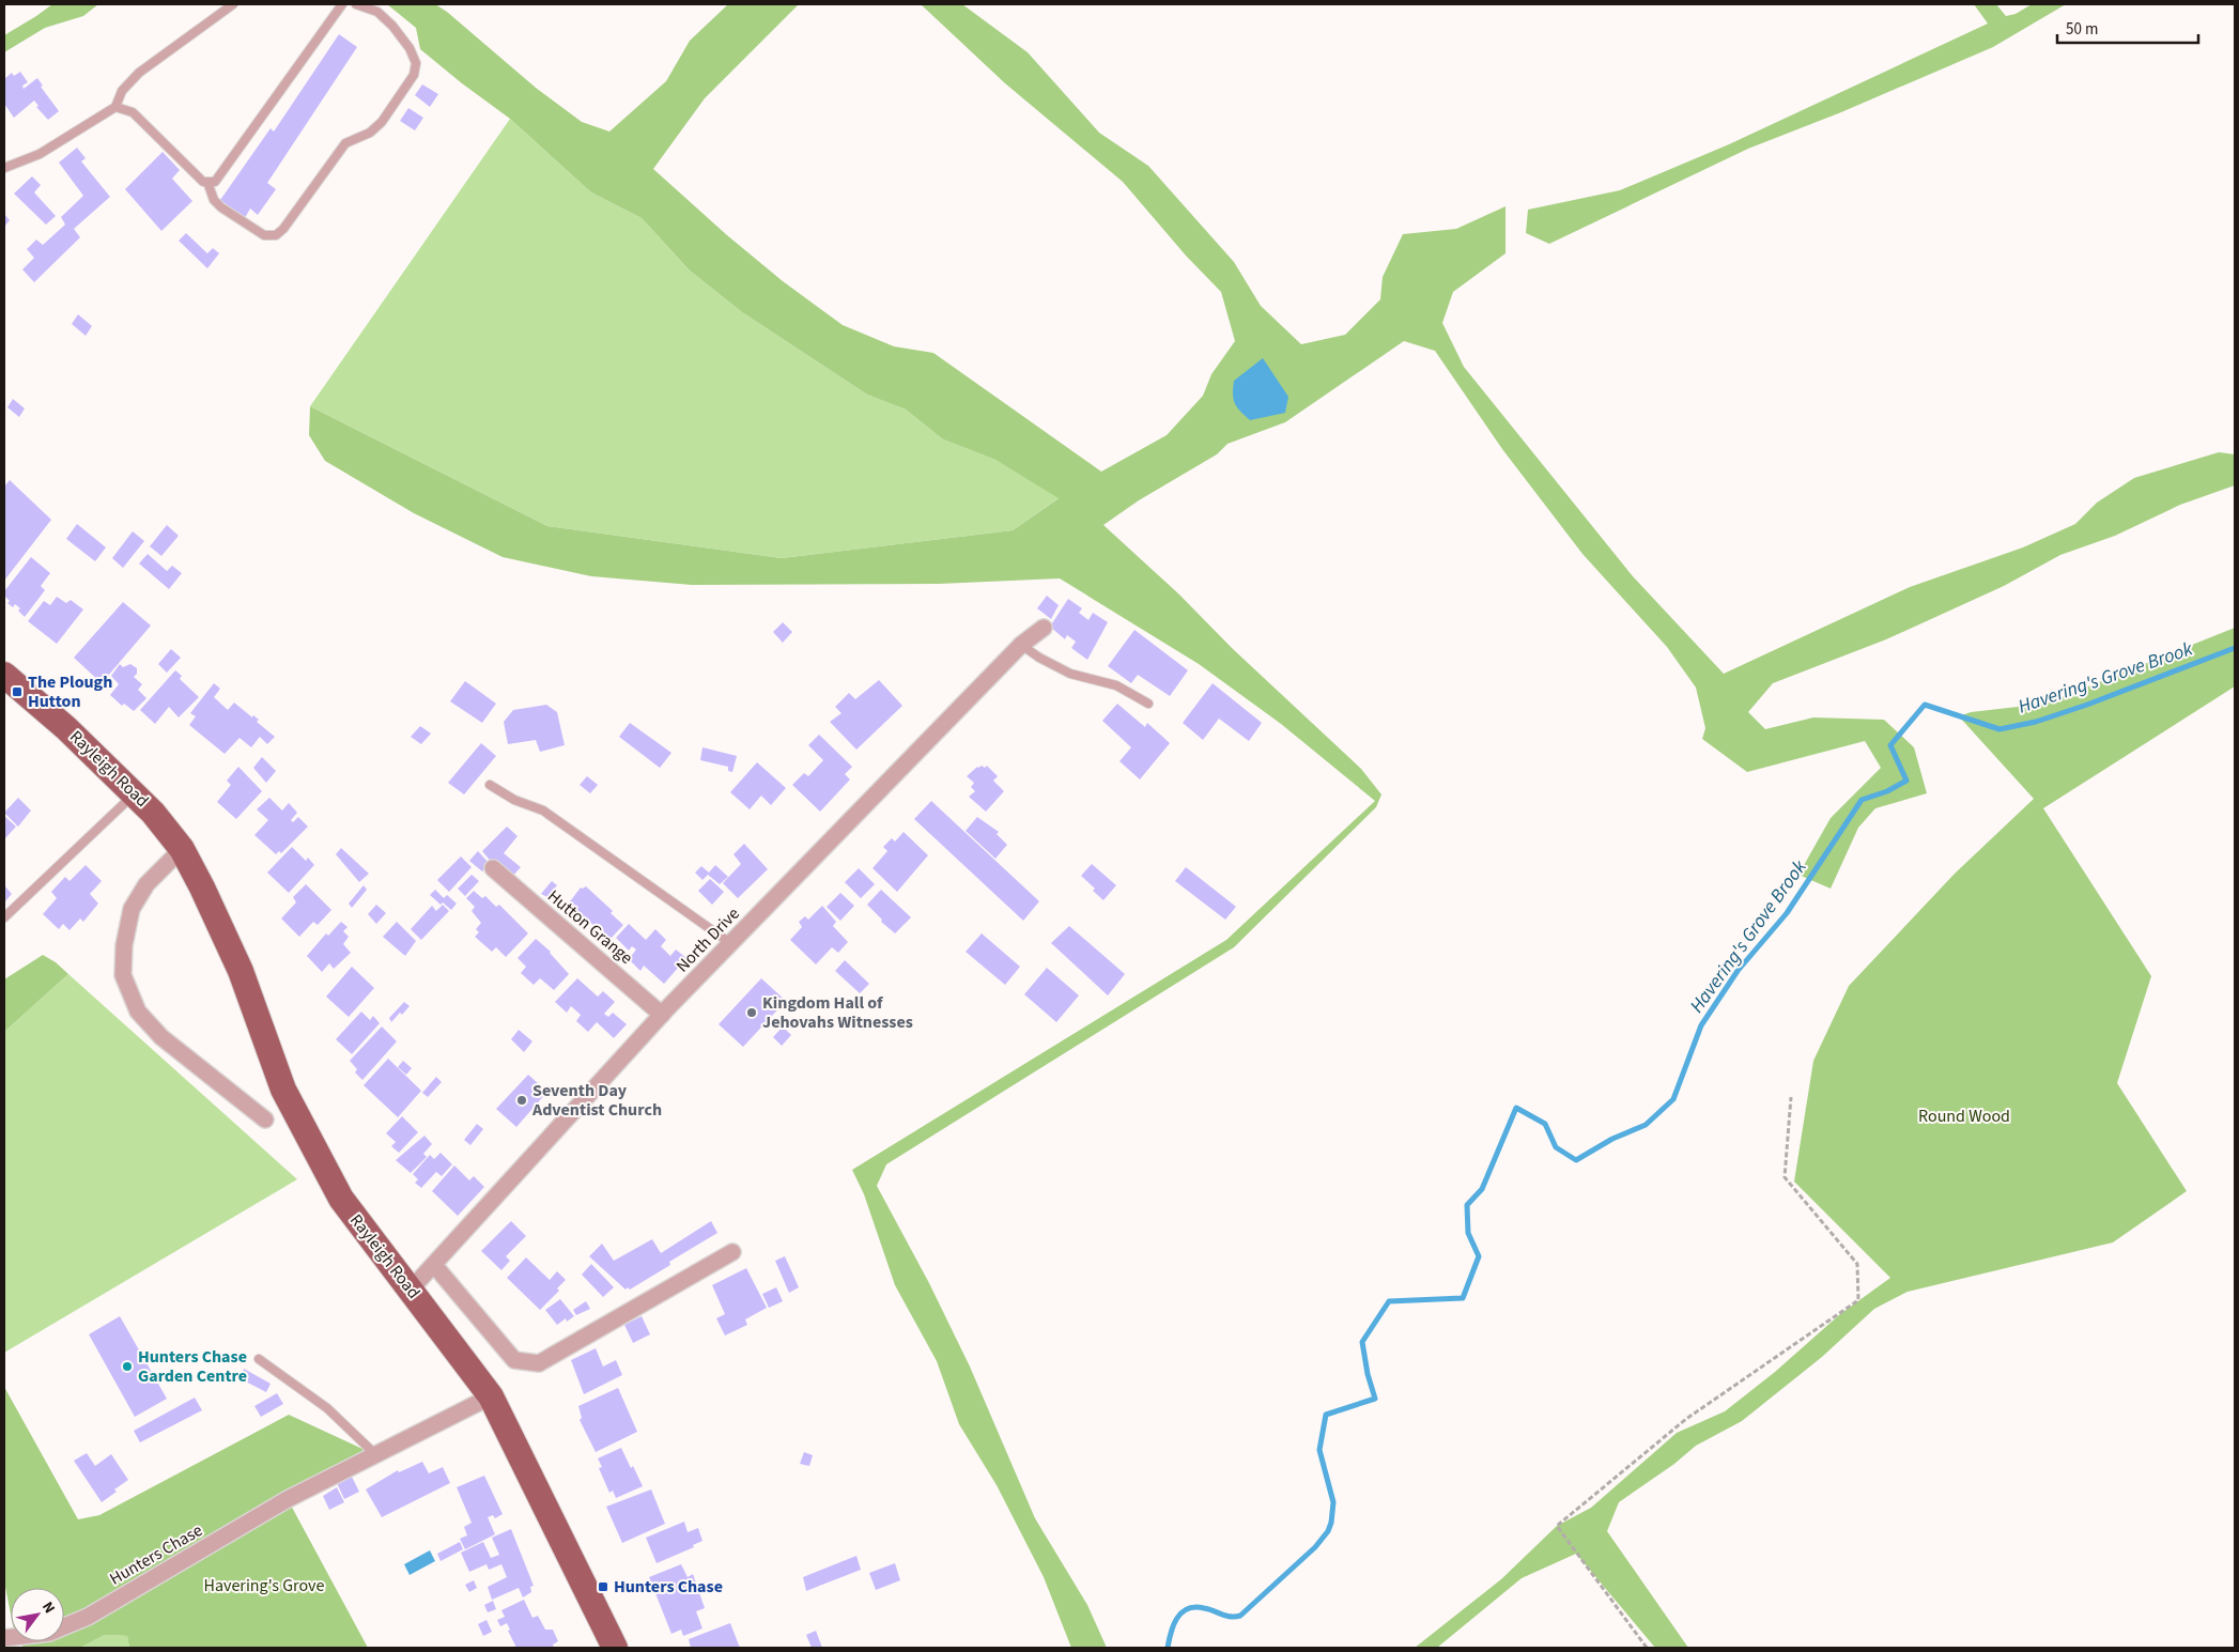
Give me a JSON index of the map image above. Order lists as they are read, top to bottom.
{
  "streets": {
    "main road": ["Rayleigh Road"],
    "street": ["Hutton Grange", "North Drive", "Hunters Chase"]
  },
  "crossings": [
    ["Rayleigh Road", "North Drive"],
    ["Rayleigh Road", "Hunters Chase"],
    ["Hutton Grange", "North Drive"]
  ],
  "water": ["Havering's Grove Brook"],
  "parks": ["Round Wood", "Havering's Grove"],
  "places": {
    "transit": ["The Plough Hutton", "Hunters Chase"],
    "other": ["Kingdom Hall of Jehovahs Witnesses", "Seventh Day Adventist Church", "Hunters Chase Garden Centre"]
  },
  "scale_bar": "50 m",
  "north": "top right"
}
